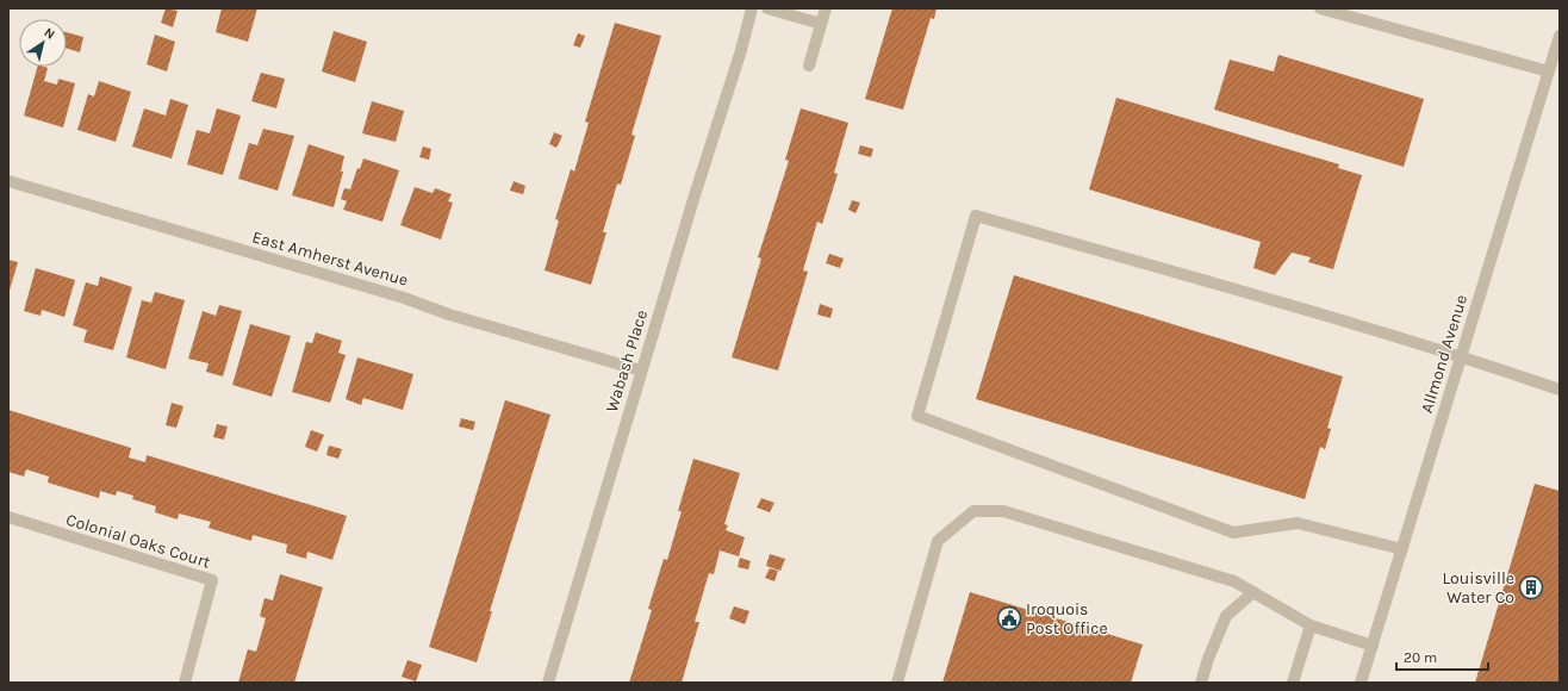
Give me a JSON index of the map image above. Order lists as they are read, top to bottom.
{
  "streets": {
    "street": [
      "East Amherst Avenue",
      "Allmond Avenue",
      "Wabash Place",
      "Colonial Oaks Court"
    ]
  },
  "crossings": [
    ["East Amherst Avenue", "Wabash Place"]
  ],
  "places": {
    "building": ["Louisville Water Co"],
    "public building": ["Iroquois Post Office"]
  },
  "scale_bar": "20 m",
  "north": "top right"
}
